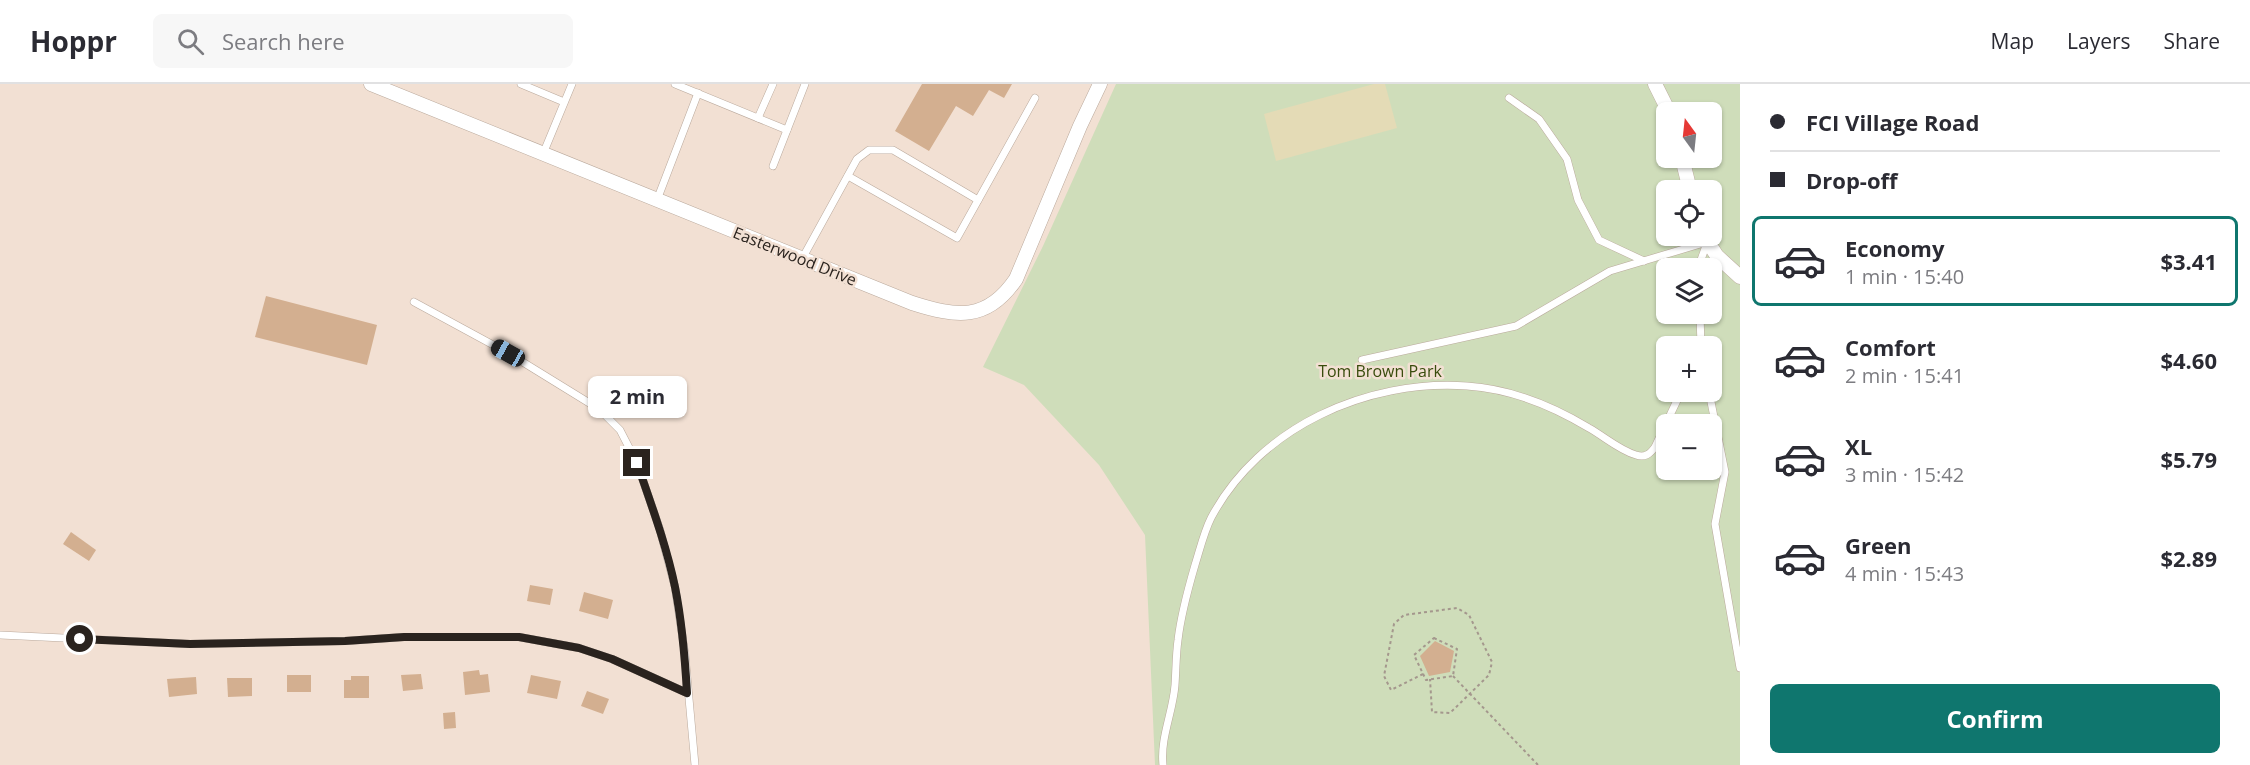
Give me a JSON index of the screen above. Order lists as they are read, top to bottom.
{
  "streets": {
    "street": ["Easterwood Drive"]
  },
  "parks": ["Tom Brown Park"],
  "north": "top",
  "page": {
    "header": "Hoppr",
    "search": "Search here",
    "nav": ["Map", "Layers", "Share"],
    "banner": ["FCI Village Road", "Drop-off"],
    "map_buttons": ["+", "−"],
    "list": [
      {
        "name": "Economy",
        "note": "1 min · 15:40",
        "value": "$3.41"
      },
      {
        "name": "Comfort",
        "note": "2 min · 15:41",
        "value": "$4.60"
      },
      {
        "name": "XL",
        "note": "3 min · 15:42",
        "value": "$5.79"
      },
      {
        "name": "Green",
        "note": "4 min · 15:43",
        "value": "$2.89"
      }
    ],
    "bubble": "2 min",
    "buttons": "Confirm"
  }
}
